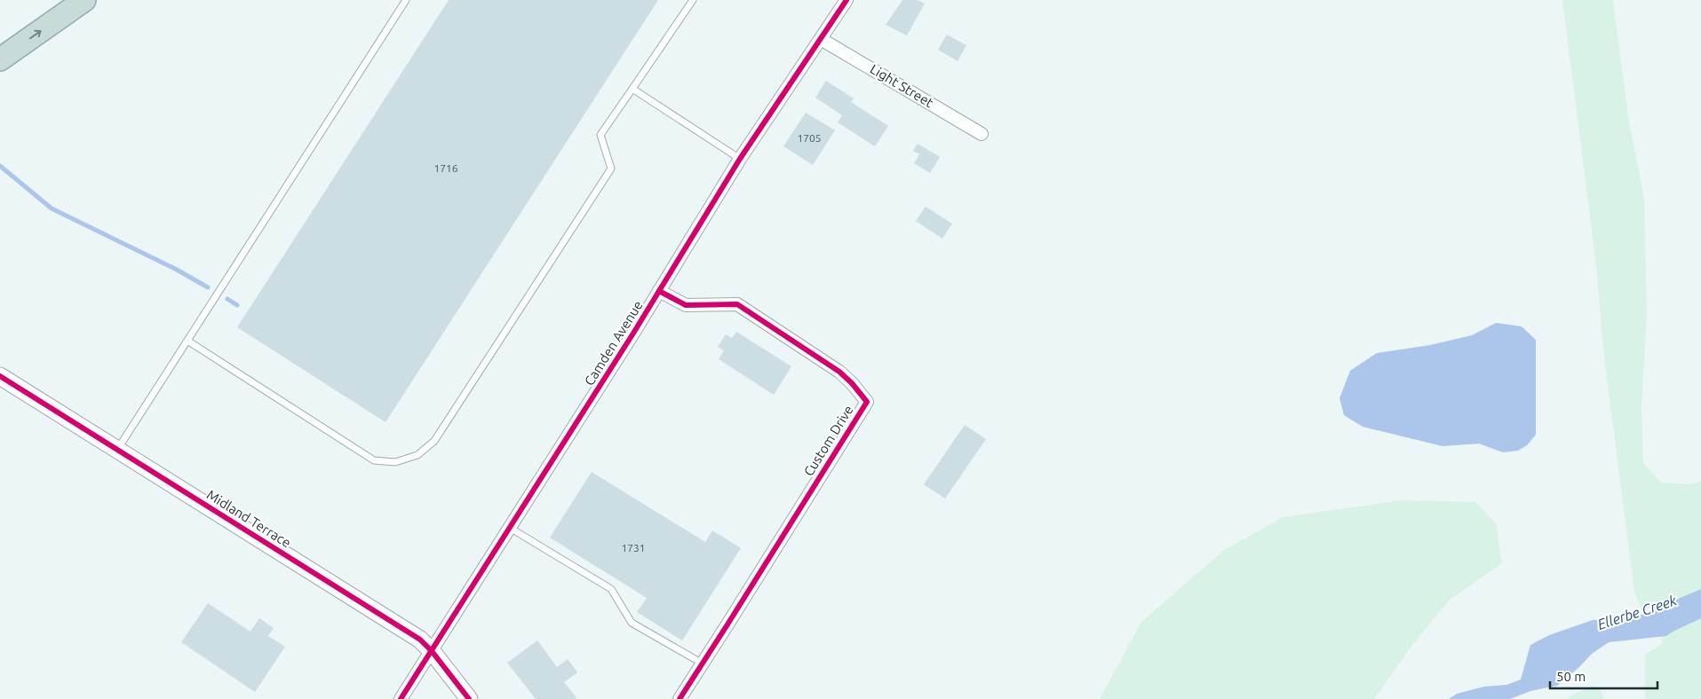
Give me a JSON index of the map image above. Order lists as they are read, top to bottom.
{
  "streets": {
    "street": [
      "Light Street",
      "Camden Avenue",
      "Custom Drive",
      "Midland Terrace"
    ]
  },
  "crossings": [
    ["Light Street", "Camden Avenue"],
    ["Camden Avenue", "Custom Drive"],
    ["Camden Avenue", "Midland Terrace"]
  ],
  "water": ["Ellerbe Creek"],
  "house_numbers": ["1705", "1716", "1731"],
  "scale_bar": "50 m"
}
